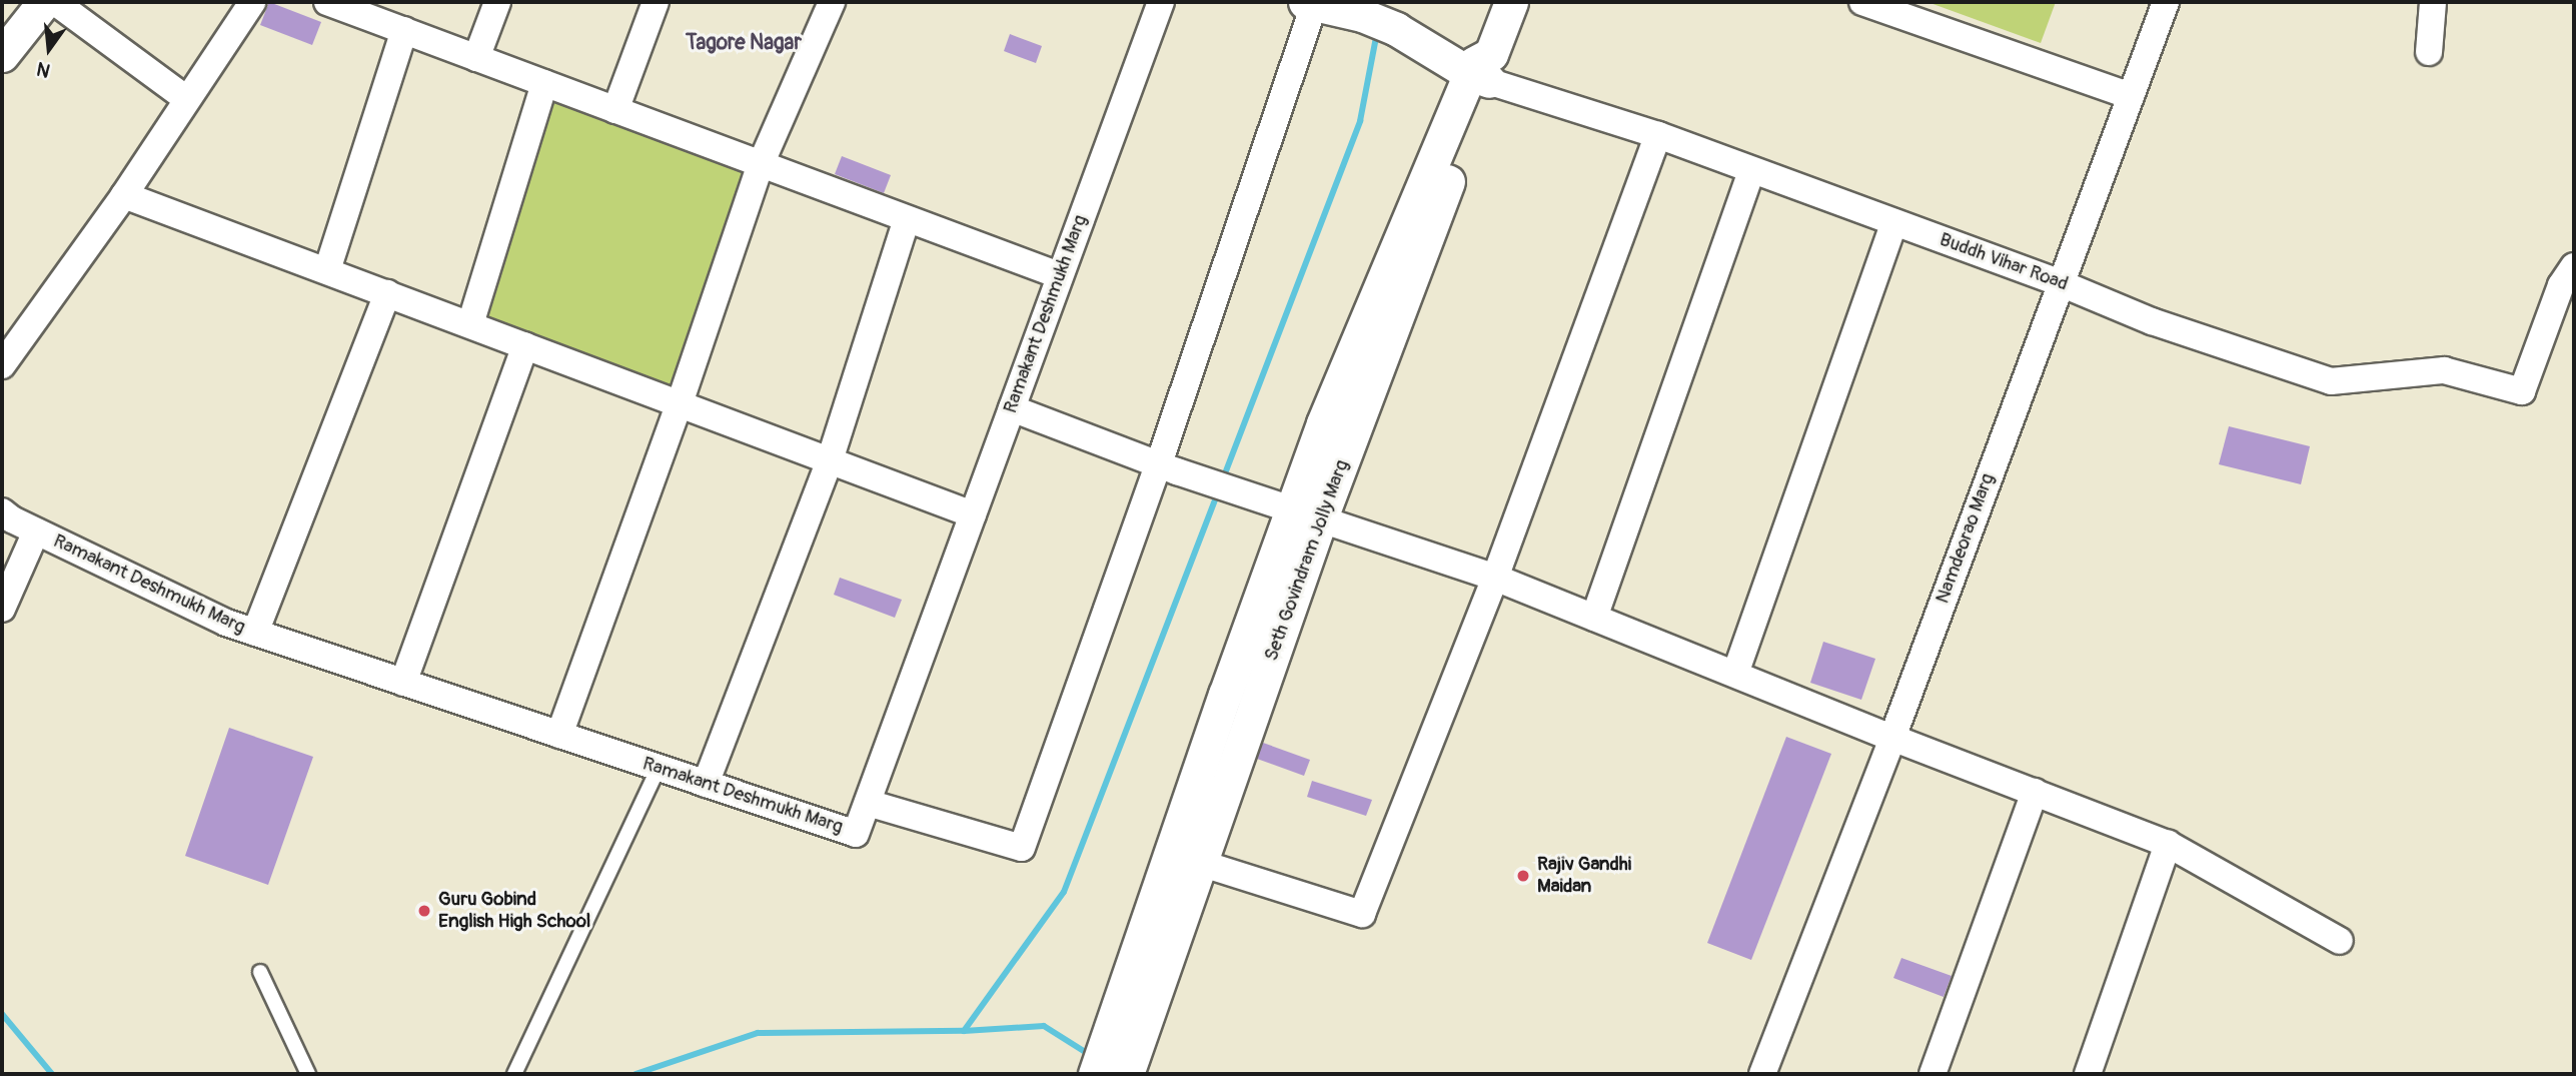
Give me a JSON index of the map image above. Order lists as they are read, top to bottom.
{
  "streets": {
    "street": [
      "Buddh Vihar Road",
      "Ramakant Deshmukh Marg",
      "Namdeorao Marg",
      "Seth Govindram Jolly Marg"
    ]
  },
  "crossings": [
    ["Buddh Vihar Road", "Namdeorao Marg"],
    ["Buddh Vihar Road", "Seth Govindram Jolly Marg"]
  ],
  "districts": ["Tagore Nagar"],
  "places": ["Rajiv Gandhi Maidan", "Guru Gobind English High School"],
  "north": "bottom"
}
